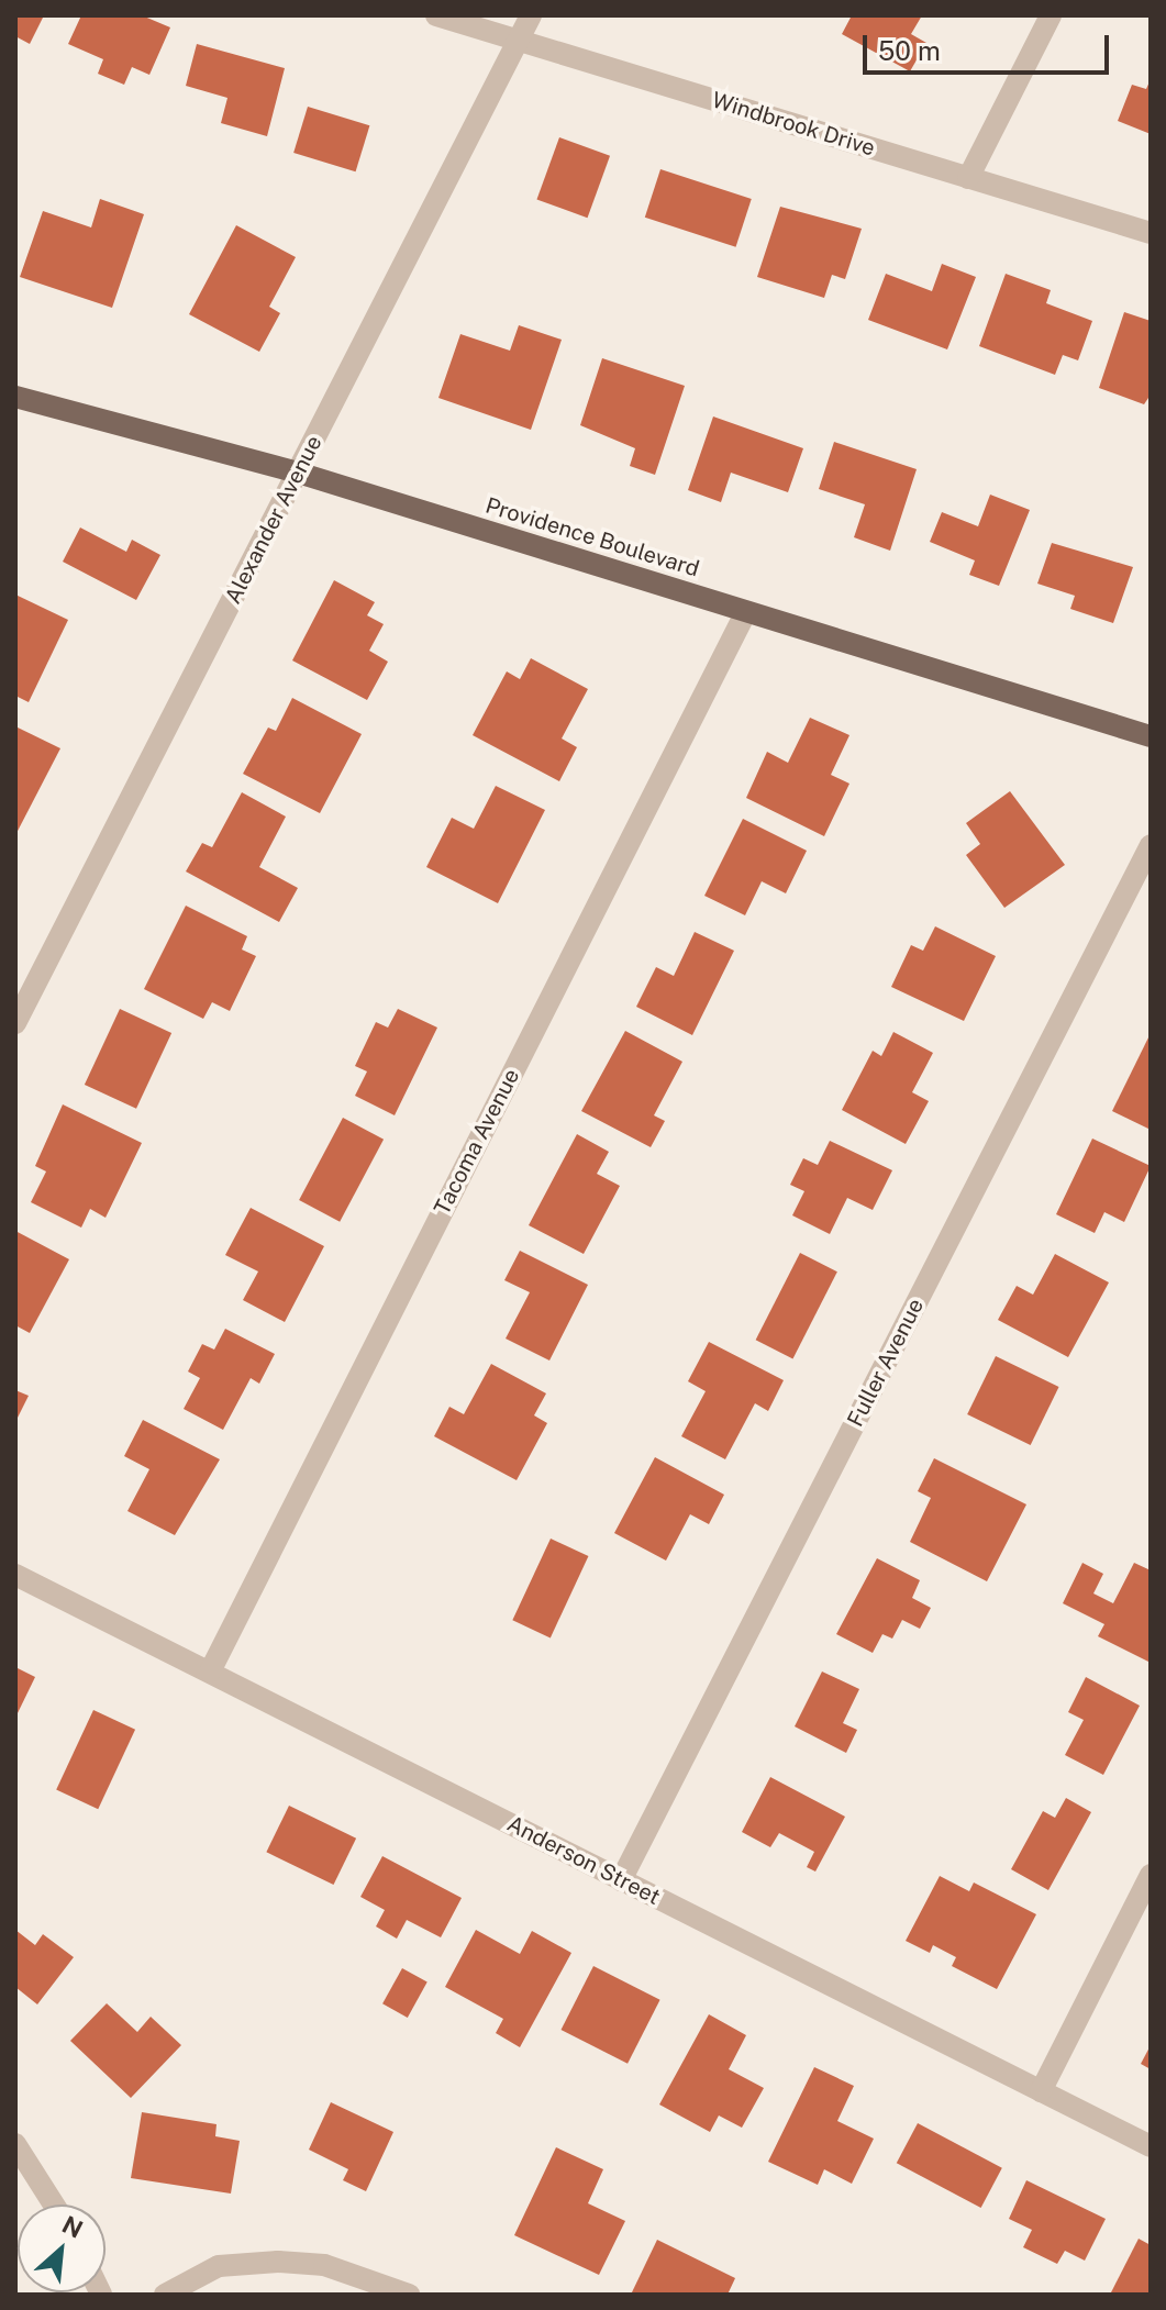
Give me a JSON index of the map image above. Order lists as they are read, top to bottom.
{
  "streets": {
    "main road": ["Providence Boulevard"],
    "street": [
      "Windbrook Drive",
      "Alexander Avenue",
      "Tacoma Avenue",
      "Fuller Avenue",
      "Anderson Street"
    ]
  },
  "crossings": [
    ["Windbrook Drive", "Alexander Avenue"],
    ["Alexander Avenue", "Providence Boulevard"],
    ["Providence Boulevard", "Tacoma Avenue"],
    ["Tacoma Avenue", "Anderson Street"],
    ["Fuller Avenue", "Anderson Street"]
  ],
  "scale_bar": "50 m",
  "north": "top right"
}
